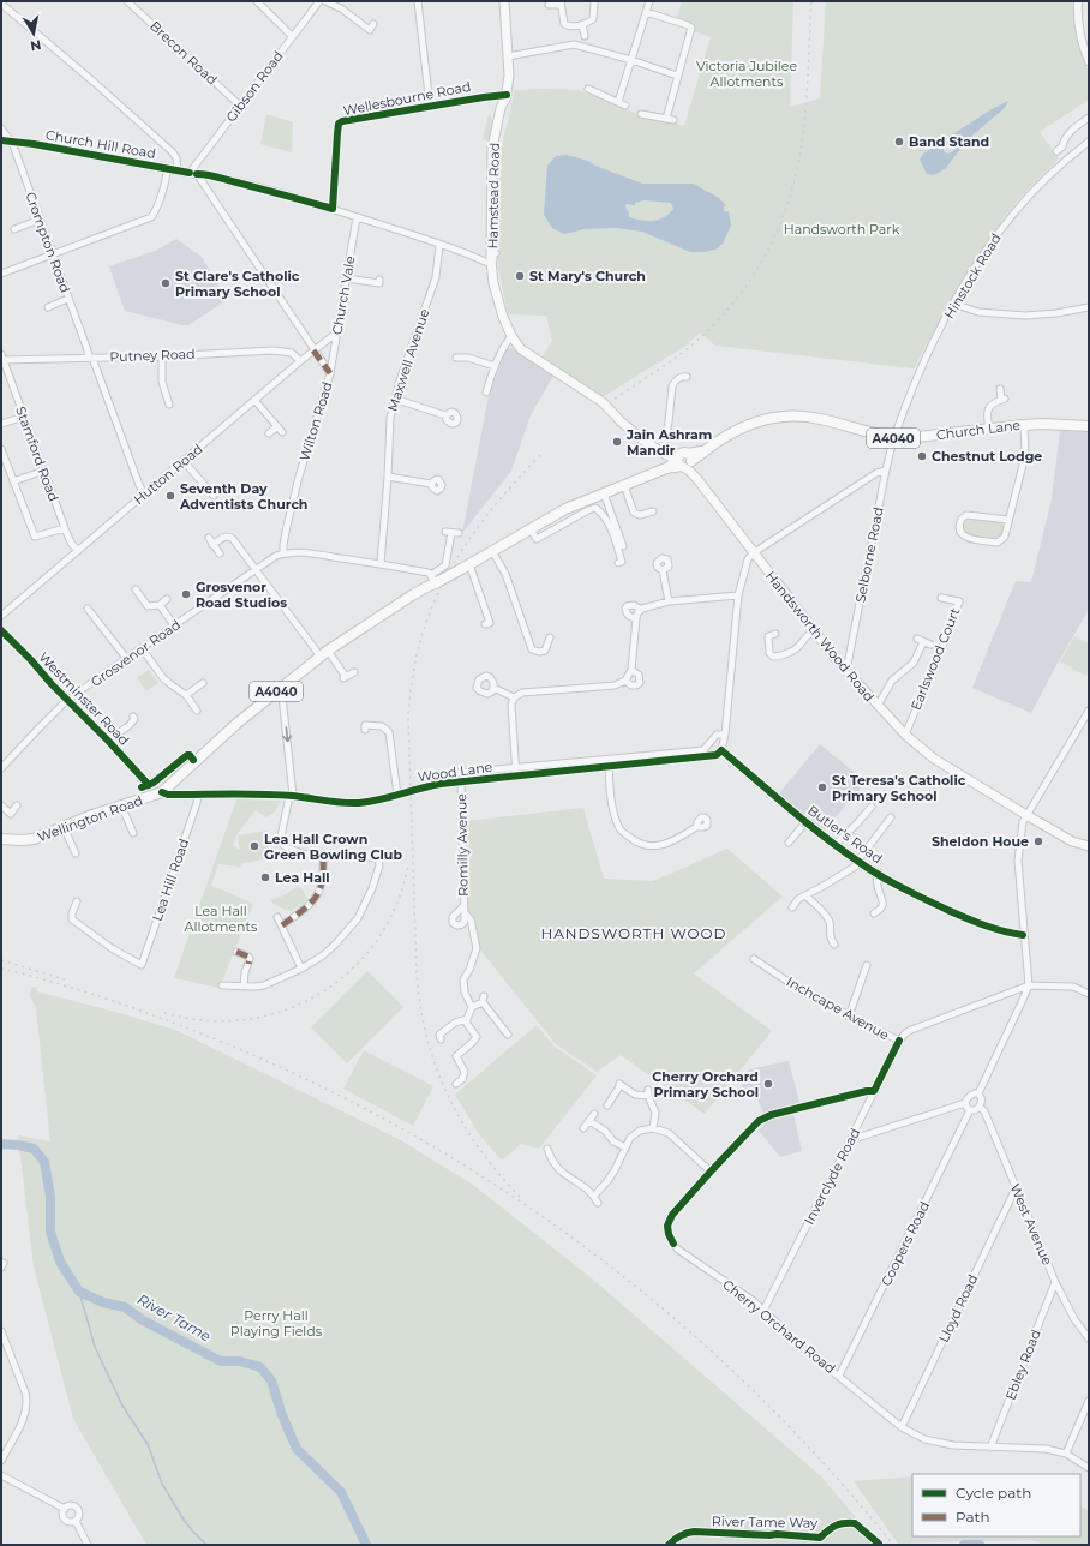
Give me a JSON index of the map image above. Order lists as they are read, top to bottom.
{
  "streets": {
    "main road": [
      "Hamstead Road",
      "Church Lane",
      "A4040",
      "Handsworth Wood Road",
      "Wellington Road"
    ],
    "street": [
      "Brecon Road",
      "Gibson Road",
      "Wellesbourne Road",
      "Church Hill Road",
      "Crompton Road",
      "Hinstock Road",
      "Church Vale",
      "Putney Road",
      "Maxwell Avenue",
      "Wilton Road",
      "Stamford Road",
      "Hutton Road",
      "Selborne Road",
      "Grosvenor Road",
      "Earlswood Court",
      "Westminster Road",
      "Wood Lane",
      "Butler's Road",
      "Romilly Avenue",
      "Lea Hill Road",
      "Inchcape Avenue",
      "Inverclyde Road",
      "West Avenue",
      "Coopers Road",
      "Lloyd Road",
      "Cherry Orchard Road",
      "Ebley Road"
    ],
    "cycle path": ["River Tame Way"]
  },
  "crossings": [
    ["Brecon Road", "Gibson Road"],
    ["Gibson Road", "Church Hill Road"],
    ["Wellesbourne Road", "Church Hill Road"],
    ["Wellesbourne Road", "Hamstead Road"],
    ["Church Hill Road", "Hamstead Road"],
    ["Church Hill Road", "Crompton Road"],
    ["Church Hill Road", "Church Vale"],
    ["Church Hill Road", "Maxwell Avenue"],
    ["Hamstead Road", "Church Lane"],
    ["Hamstead Road", "Handsworth Wood Road"],
    ["Hamstead Road", "Wellington Road"],
    ["Crompton Road", "Putney Road"],
    ["Crompton Road", "Hutton Road"],
    ["Hinstock Road", "Church Lane"],
    ["Hinstock Road", "Selborne Road"],
    ["Church Vale", "Wilton Road"],
    ["Church Vale", "Hutton Road"],
    ["Putney Road", "Stamford Road"],
    ["Putney Road", "Hutton Road"],
    ["Wilton Road", "Grosvenor Road"],
    ["Church Lane", "Selborne Road"],
    ["Church Lane", "Handsworth Wood Road"],
    ["Church Lane", "Wellington Road"],
    ["Stamford Road", "Hutton Road"],
    ["Selborne Road", "Handsworth Wood Road"],
    ["Handsworth Wood Road", "Earlswood Court"],
    ["Handsworth Wood Road", "Wellington Road"],
    ["Grosvenor Road", "Westminster Road"],
    ["Wood Lane", "Wellington Road"],
    ["Wood Lane", "Butler's Road"],
    ["Wood Lane", "Romilly Avenue"],
    ["Wood Lane", "Lea Hill Road"],
    ["Inchcape Avenue", "Inverclyde Road"],
    ["Inverclyde Road", "Cherry Orchard Road"],
    ["West Avenue", "Coopers Road"],
    ["West Avenue", "Lloyd Road"],
    ["West Avenue", "Ebley Road"],
    ["Coopers Road", "Cherry Orchard Road"],
    ["Lloyd Road", "Cherry Orchard Road"],
    ["Cherry Orchard Road", "Ebley Road"]
  ],
  "districts": ["HANDSWORTH WOOD"],
  "water": ["River Tame"],
  "parks": [
    "Victoria Jubilee Allotments",
    "Handsworth Park",
    "Lea Hall Allotments",
    "Perry Hall Playing Fields"
  ],
  "places": [
    "Band Stand",
    "St Mary's Church",
    "St Clare's Catholic Primary School",
    "Jain Ashram Mandir",
    "Chestnut Lodge",
    "Seventh Day Adventists Church",
    "Grosvenor Road Studios",
    "St Teresa's Catholic Primary School",
    "Sheldon Houe",
    "Lea Hall Crown Green Bowling Club",
    "Lea Hall",
    "Cherry Orchard Primary School"
  ],
  "legend": ["Cycle path", "Path"],
  "north": "bottom"
}
